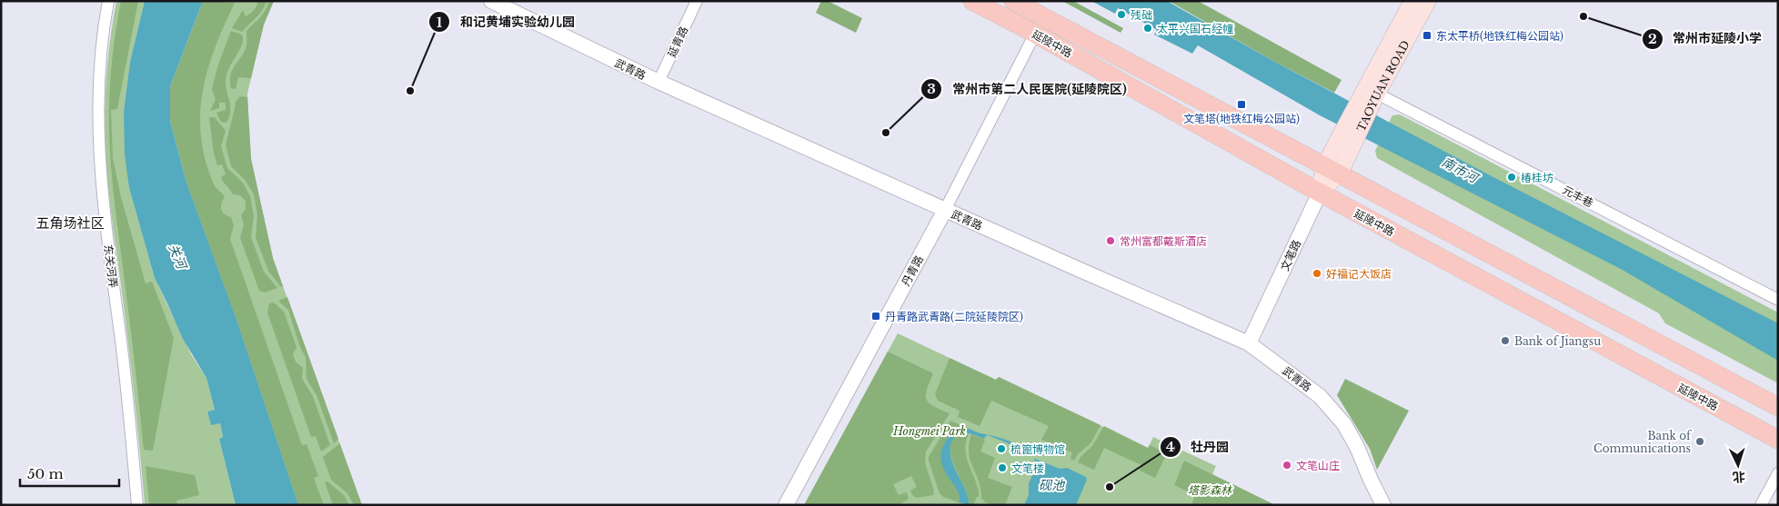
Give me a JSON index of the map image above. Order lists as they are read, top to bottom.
{
  "streets": {
    "main road": ["延陵中路", "TAOYUAN ROAD", "文笔路"],
    "street": [
      "延青路",
      "武青路",
      "元丰巷",
      "东关河弄",
      "丹青路"
    ]
  },
  "crossings": [
    ["延青路", "武青路"],
    ["延陵中路", "TAOYUAN ROAD"],
    ["延陵中路", "文笔路"],
    ["延陵中路", "丹青路"],
    ["武青路", "文笔路"],
    ["武青路", "丹青路"],
    ["TAOYUAN ROAD", "元丰巷"],
    ["TAOYUAN ROAD", "文笔路"]
  ],
  "districts": ["五角场社区"],
  "water": ["南市河", "关河", "砚池"],
  "parks": ["Hongmei Park", "塔影森林"],
  "places": {
    "other": [
      "残础",
      "常州市延陵小学",
      "太平兴国石经幢",
      "和记黄埔实验幼儿园",
      "常州市第二人民医院(延陵院区)",
      "椿桂坊",
      "常州富都戴斯酒店",
      "好福记大饭店",
      "Bank of Jiangsu",
      "Bank of Communications",
      "梳篦博物馆",
      "文笔山庄",
      "文笔楼",
      "牡丹园"
    ],
    "transit": ["东太平桥(地铁红梅公园站)", "文笔塔(地铁红梅公园站)", "丹青路武青路(二院延陵院区)"]
  },
  "scale_bar": "50 m",
  "north": "bottom"
}
